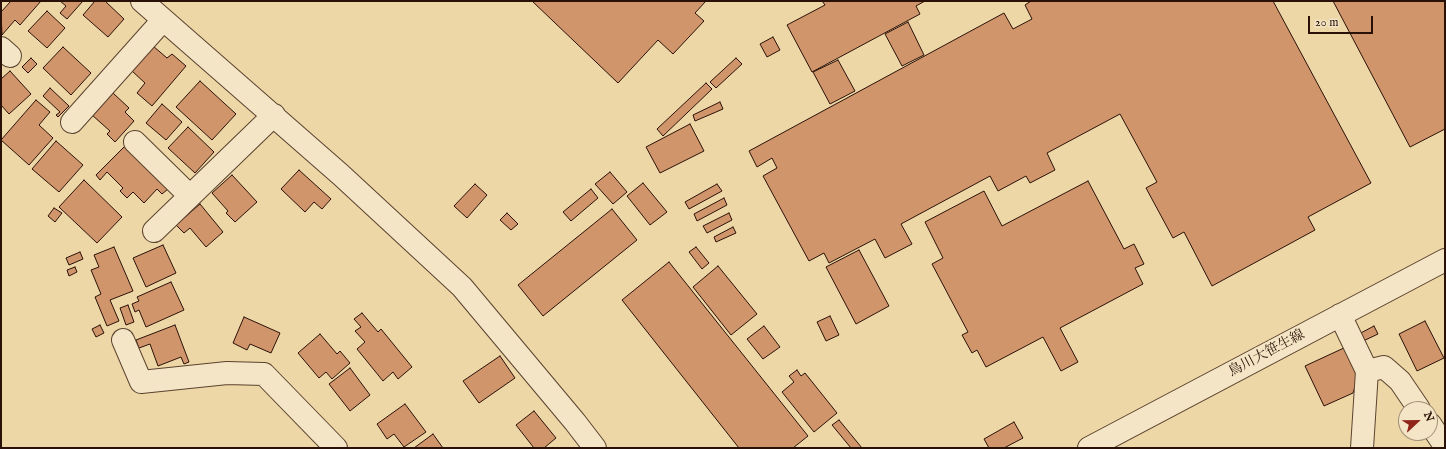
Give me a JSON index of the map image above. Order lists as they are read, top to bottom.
{
  "streets": {
    "street": ["鳥川大笹生線"]
  },
  "scale_bar": "20 m",
  "north": "right"
}
